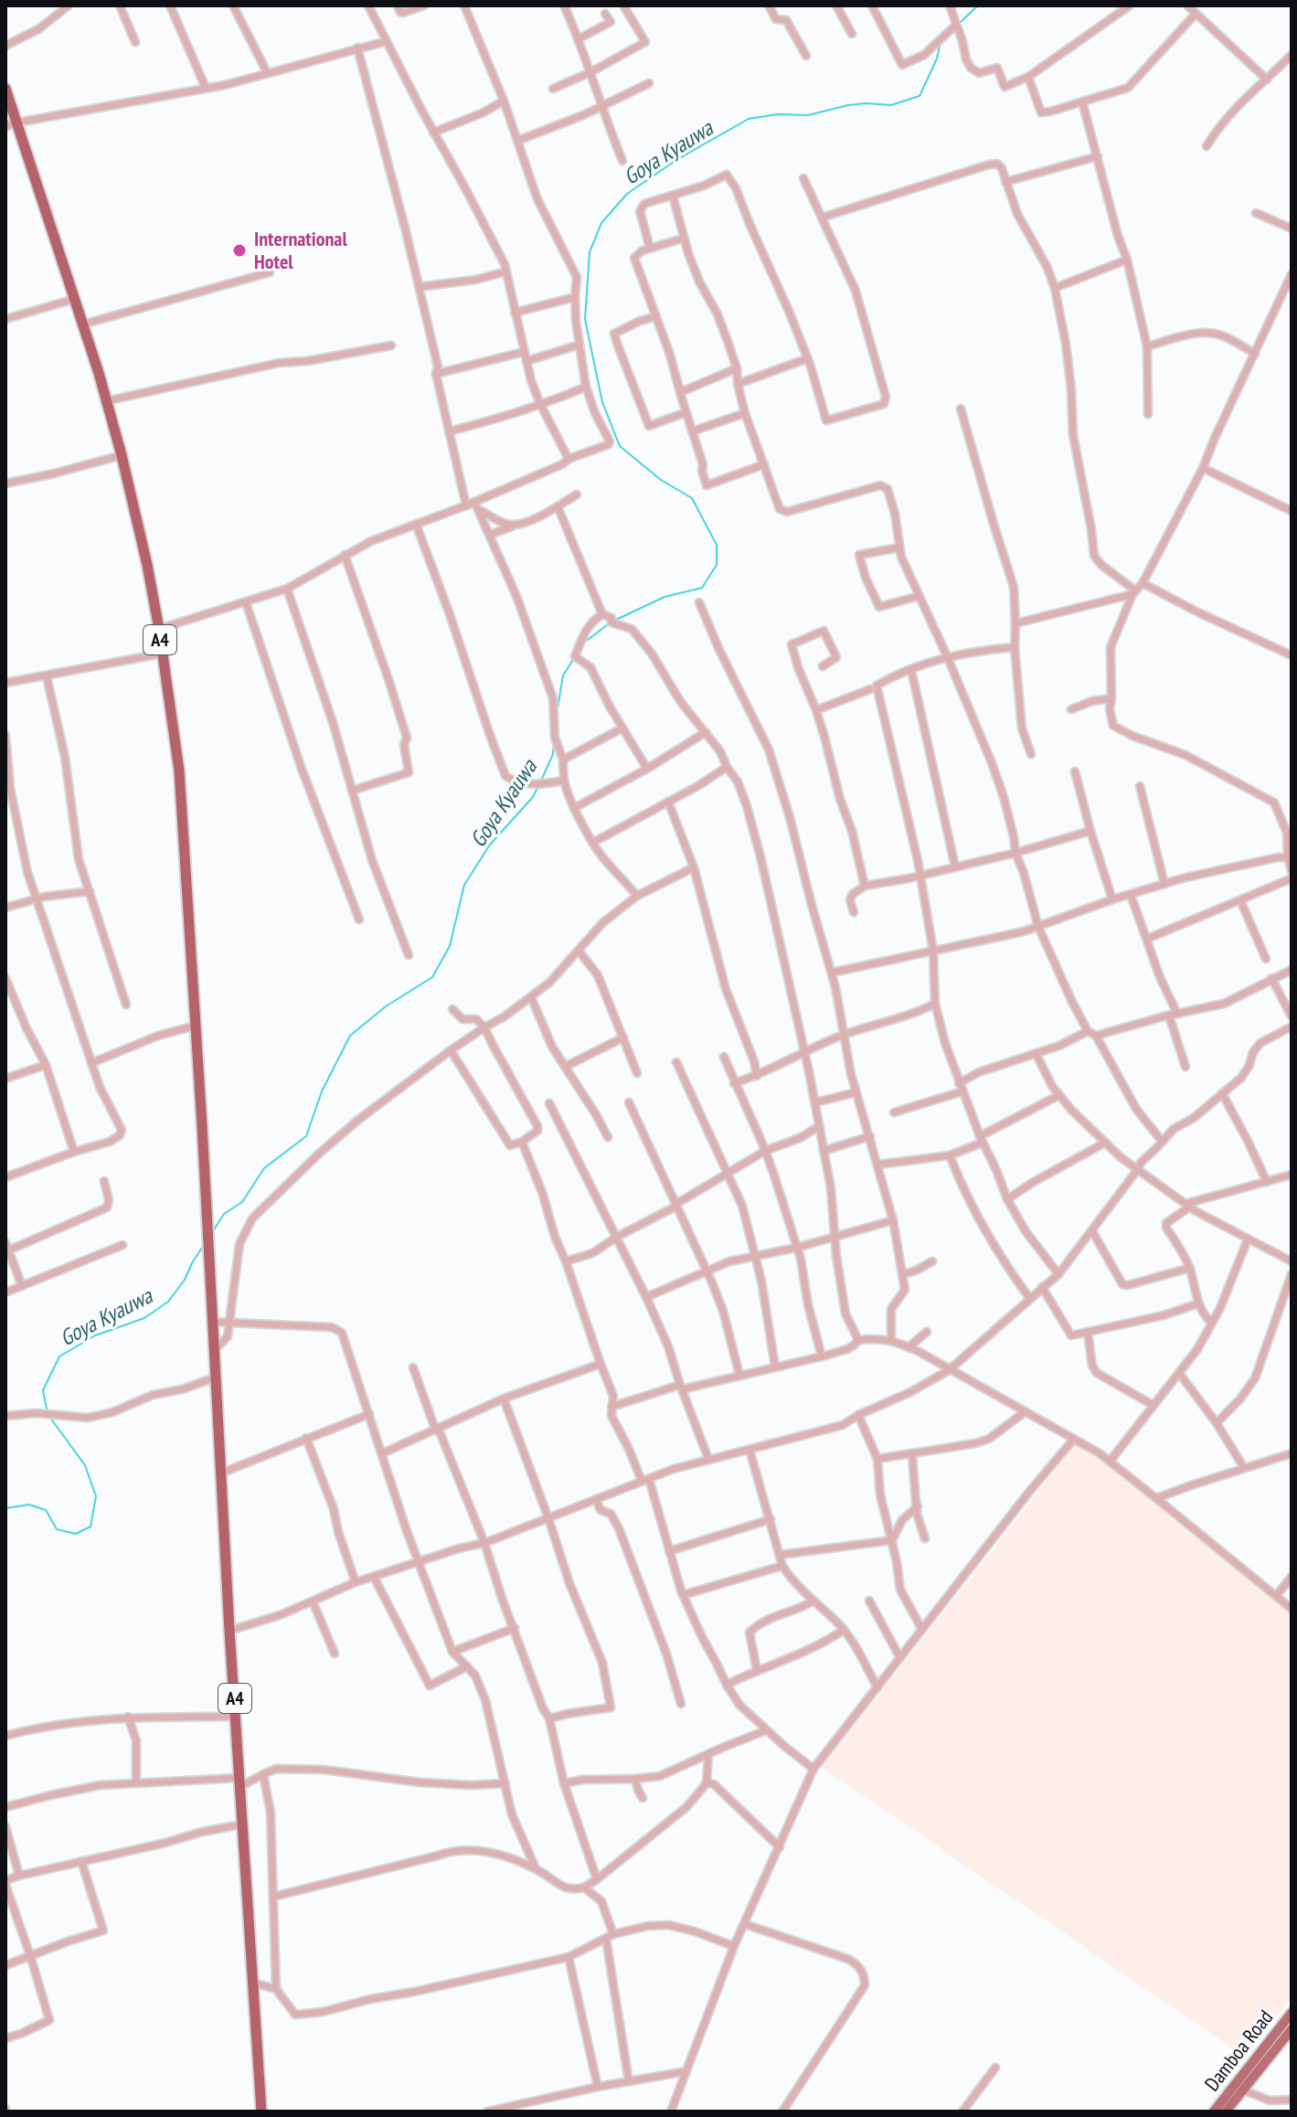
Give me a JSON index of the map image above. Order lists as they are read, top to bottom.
{
  "streets": {
    "highway": ["A4"],
    "main road": ["Damboa Road"]
  },
  "water": ["Goya Kyauwa"],
  "places": ["International Hotel"]
}
